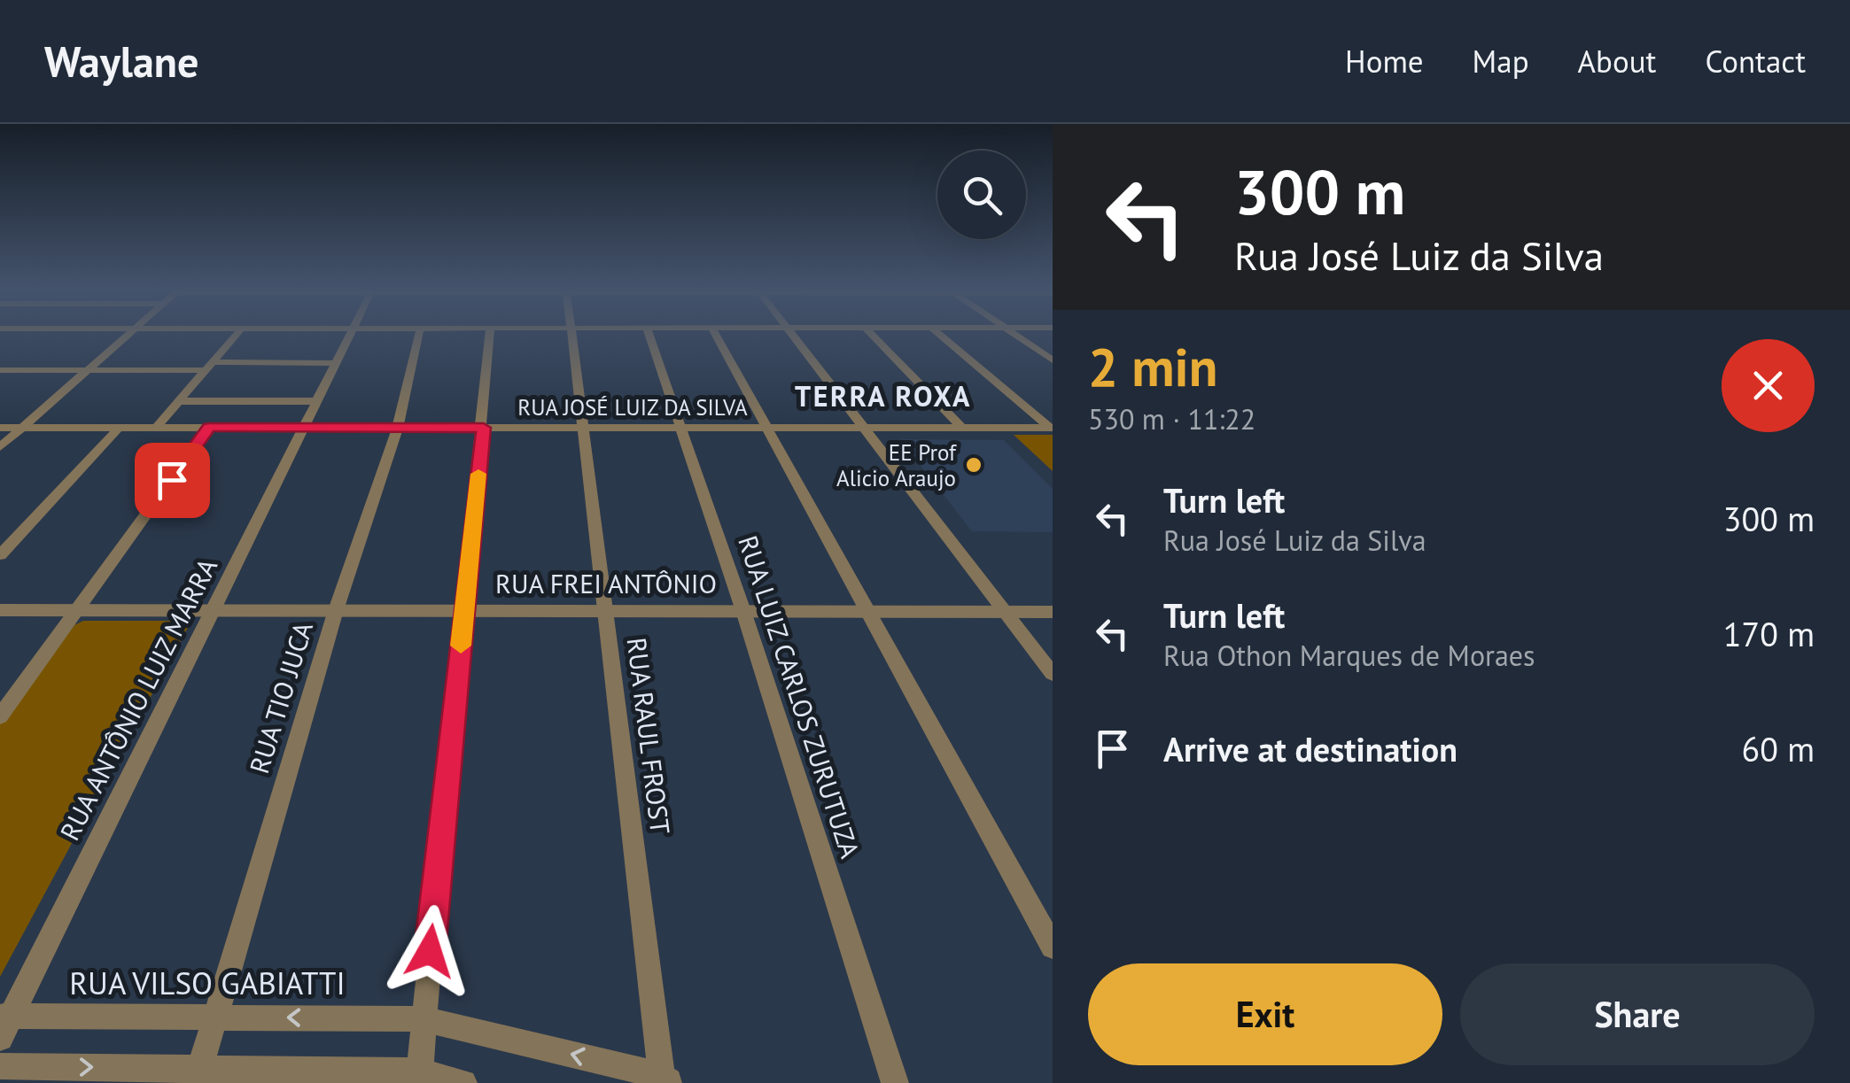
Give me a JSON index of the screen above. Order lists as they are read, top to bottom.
{
  "streets": {
    "street": [
      "RUA JOSÉ LUIZ DA SILVA",
      "RUA FREI ANTÔNIO",
      "RUA LUIZ CARLOS ZURUTUZA",
      "RUA TIO JUCA",
      "RUA ANTÔNIO LUIZ MARRA",
      "RUA RAUL FROST",
      "RUA VILSO GABIATTI"
    ]
  },
  "crossings": [
    ["RUA JOSÉ LUIZ DA SILVA", "RUA LUIZ CARLOS ZURUTUZA"],
    ["RUA JOSÉ LUIZ DA SILVA", "RUA TIO JUCA"],
    ["RUA JOSÉ LUIZ DA SILVA", "RUA ANTÔNIO LUIZ MARRA"],
    ["RUA JOSÉ LUIZ DA SILVA", "RUA RAUL FROST"],
    ["RUA FREI ANTÔNIO", "RUA LUIZ CARLOS ZURUTUZA"],
    ["RUA FREI ANTÔNIO", "RUA TIO JUCA"],
    ["RUA FREI ANTÔNIO", "RUA ANTÔNIO LUIZ MARRA"],
    ["RUA FREI ANTÔNIO", "RUA RAUL FROST"],
    ["RUA TIO JUCA", "RUA VILSO GABIATTI"],
    ["RUA ANTÔNIO LUIZ MARRA", "RUA VILSO GABIATTI"],
    ["RUA RAUL FROST", "RUA VILSO GABIATTI"]
  ],
  "districts": ["TERRA ROXA"],
  "places": ["EE Prof Alicio Araujo"],
  "page": {
    "header": "Waylane",
    "nav": [
      "Home",
      "Map",
      "About",
      "Contact"
    ],
    "turn": ["300 m", "Rua José Luiz da Silva"],
    "heading": ["2 min", "530 m · 11:22"],
    "list": [
      {
        "name": "Turn left",
        "note": "Rua José Luiz da Silva",
        "value": "300 m"
      },
      {
        "name": "Turn left",
        "note": "Rua Othon Marques de Moraes",
        "value": "170 m"
      },
      {
        "name": "Arrive at destination",
        "value": "60 m"
      }
    ],
    "buttons": ["Exit", "Share"]
  }
}
